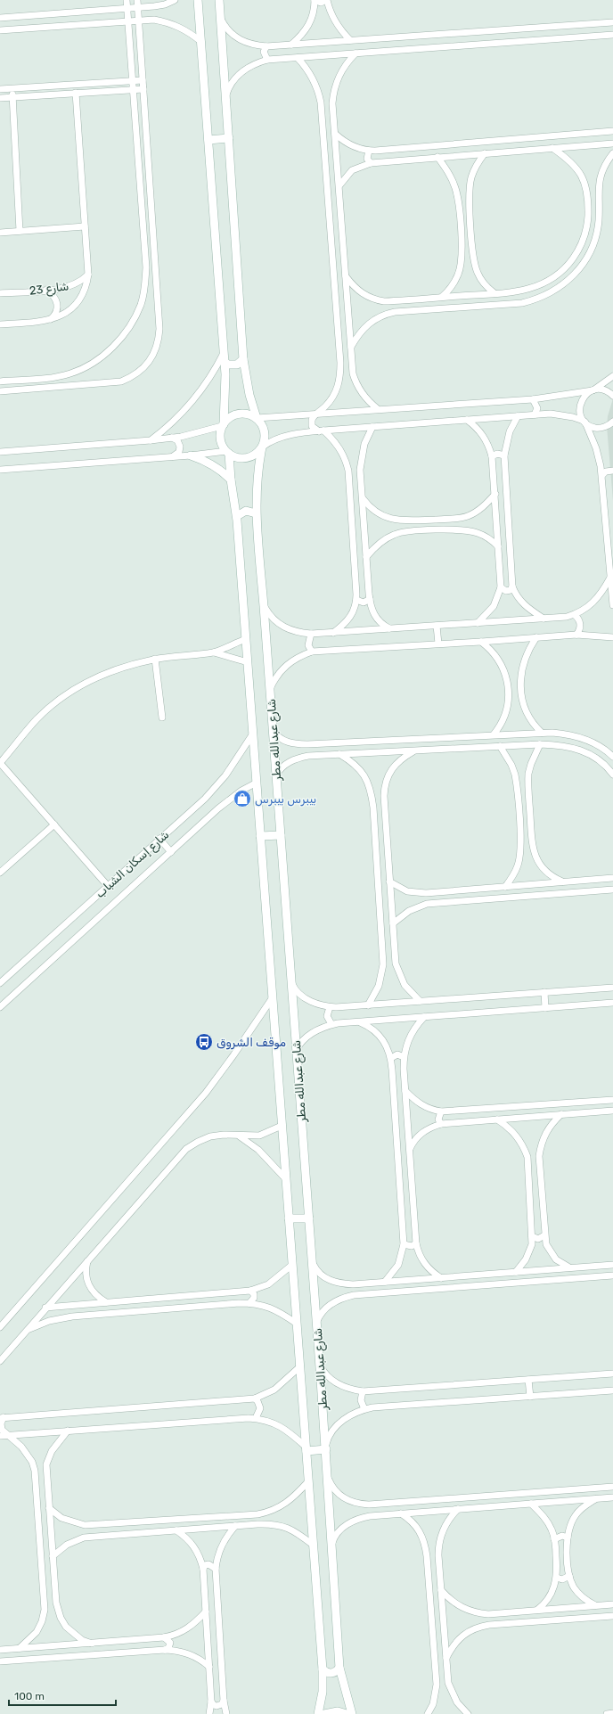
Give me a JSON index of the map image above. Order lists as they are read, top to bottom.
{
  "streets": {
    "street": ["شارع 23", "شارع عبدالله مطر", "شارع إسكان الشباب"]
  },
  "crossings": [
    ["شارع عبدالله مطر", "شارع إسكان الشباب"]
  ],
  "places": {
    "shop": ["بيبرس بيبرس"],
    "bus stop": ["موقف الشروق"]
  },
  "scale_bar": "100 m"
}
